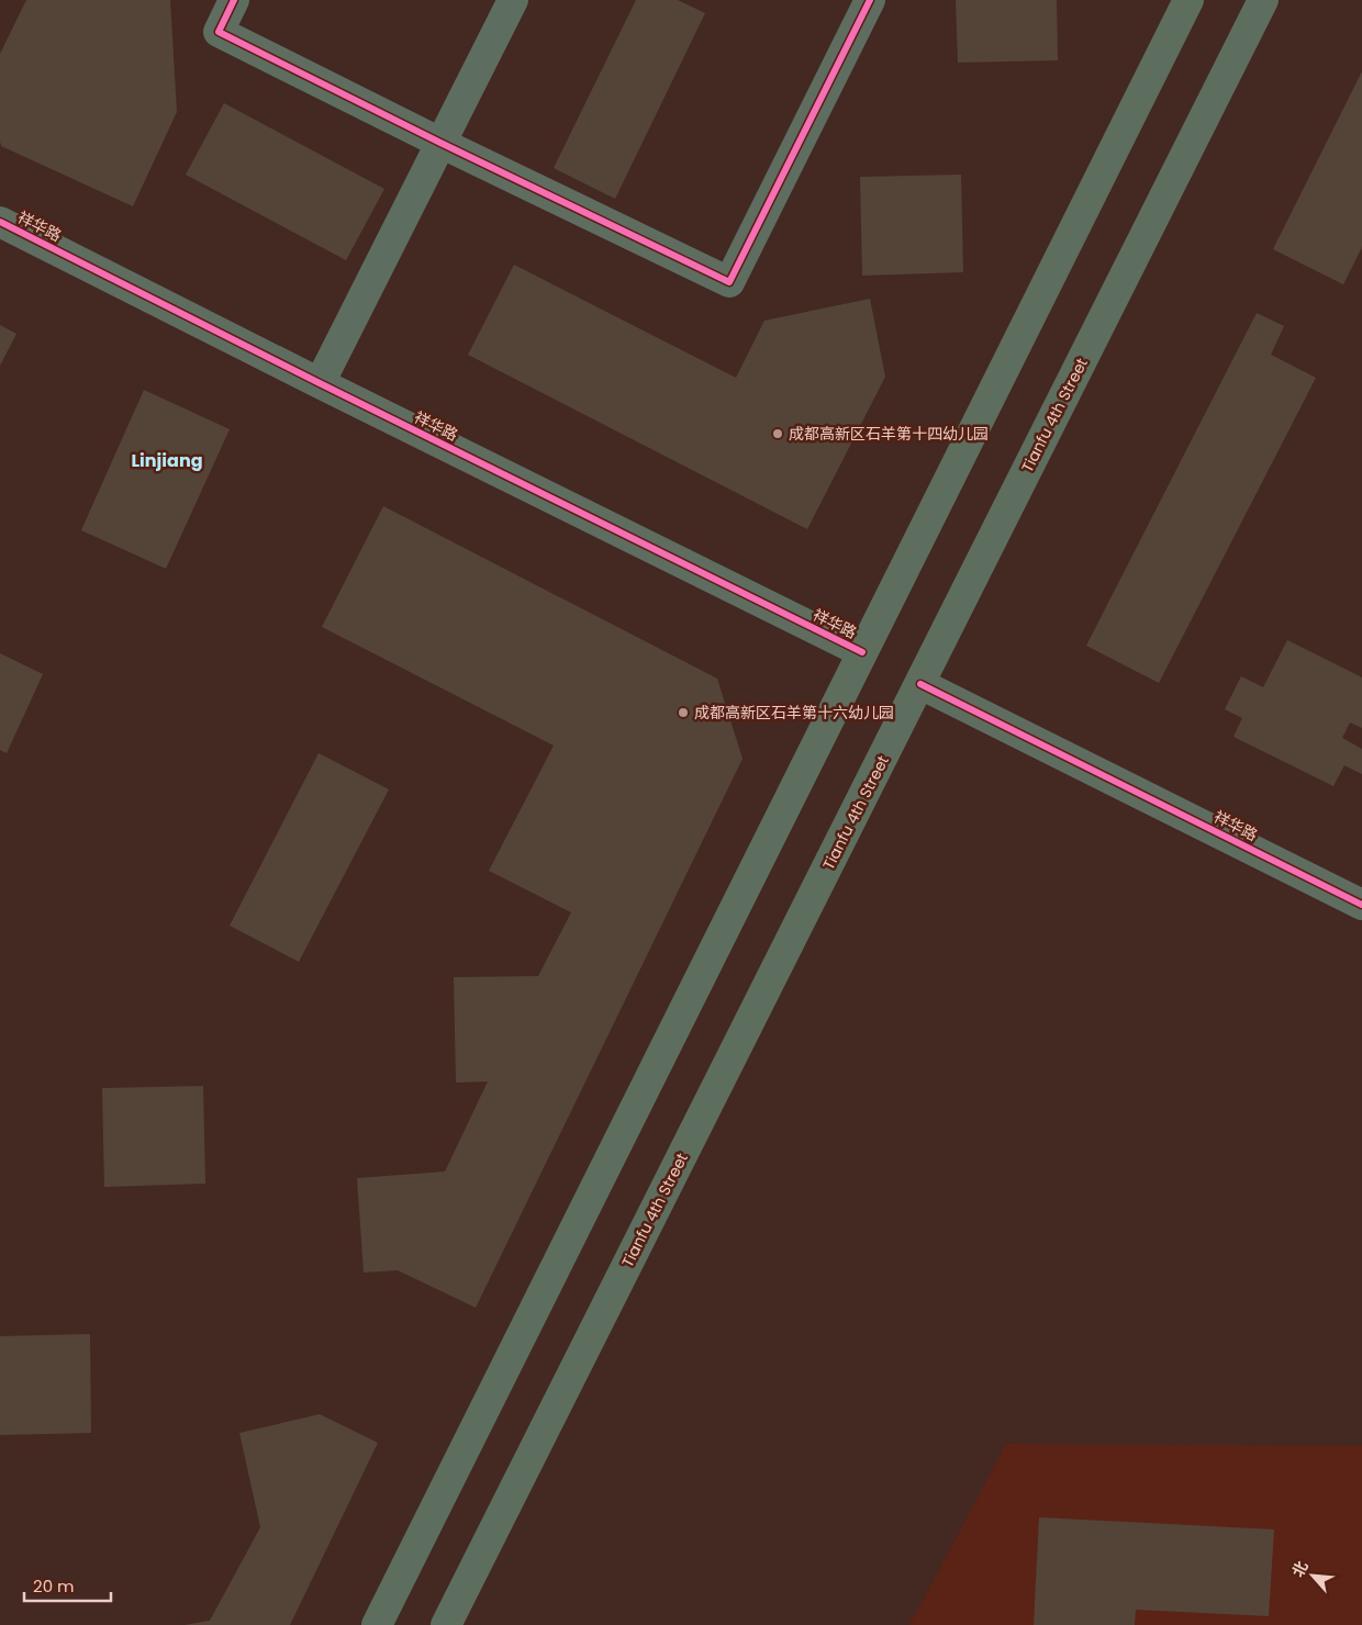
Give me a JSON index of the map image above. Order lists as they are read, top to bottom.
{
  "streets": {
    "main road": ["Tianfu 4th Street"],
    "street": ["祥华路"]
  },
  "crossings": [
    ["祥华路", "Tianfu 4th Street"]
  ],
  "districts": ["Linjiang"],
  "places": ["成都高新区石羊第十四幼儿园", "成都高新区石羊第十六幼儿园"],
  "scale_bar": "20 m",
  "north": "top left"
}
